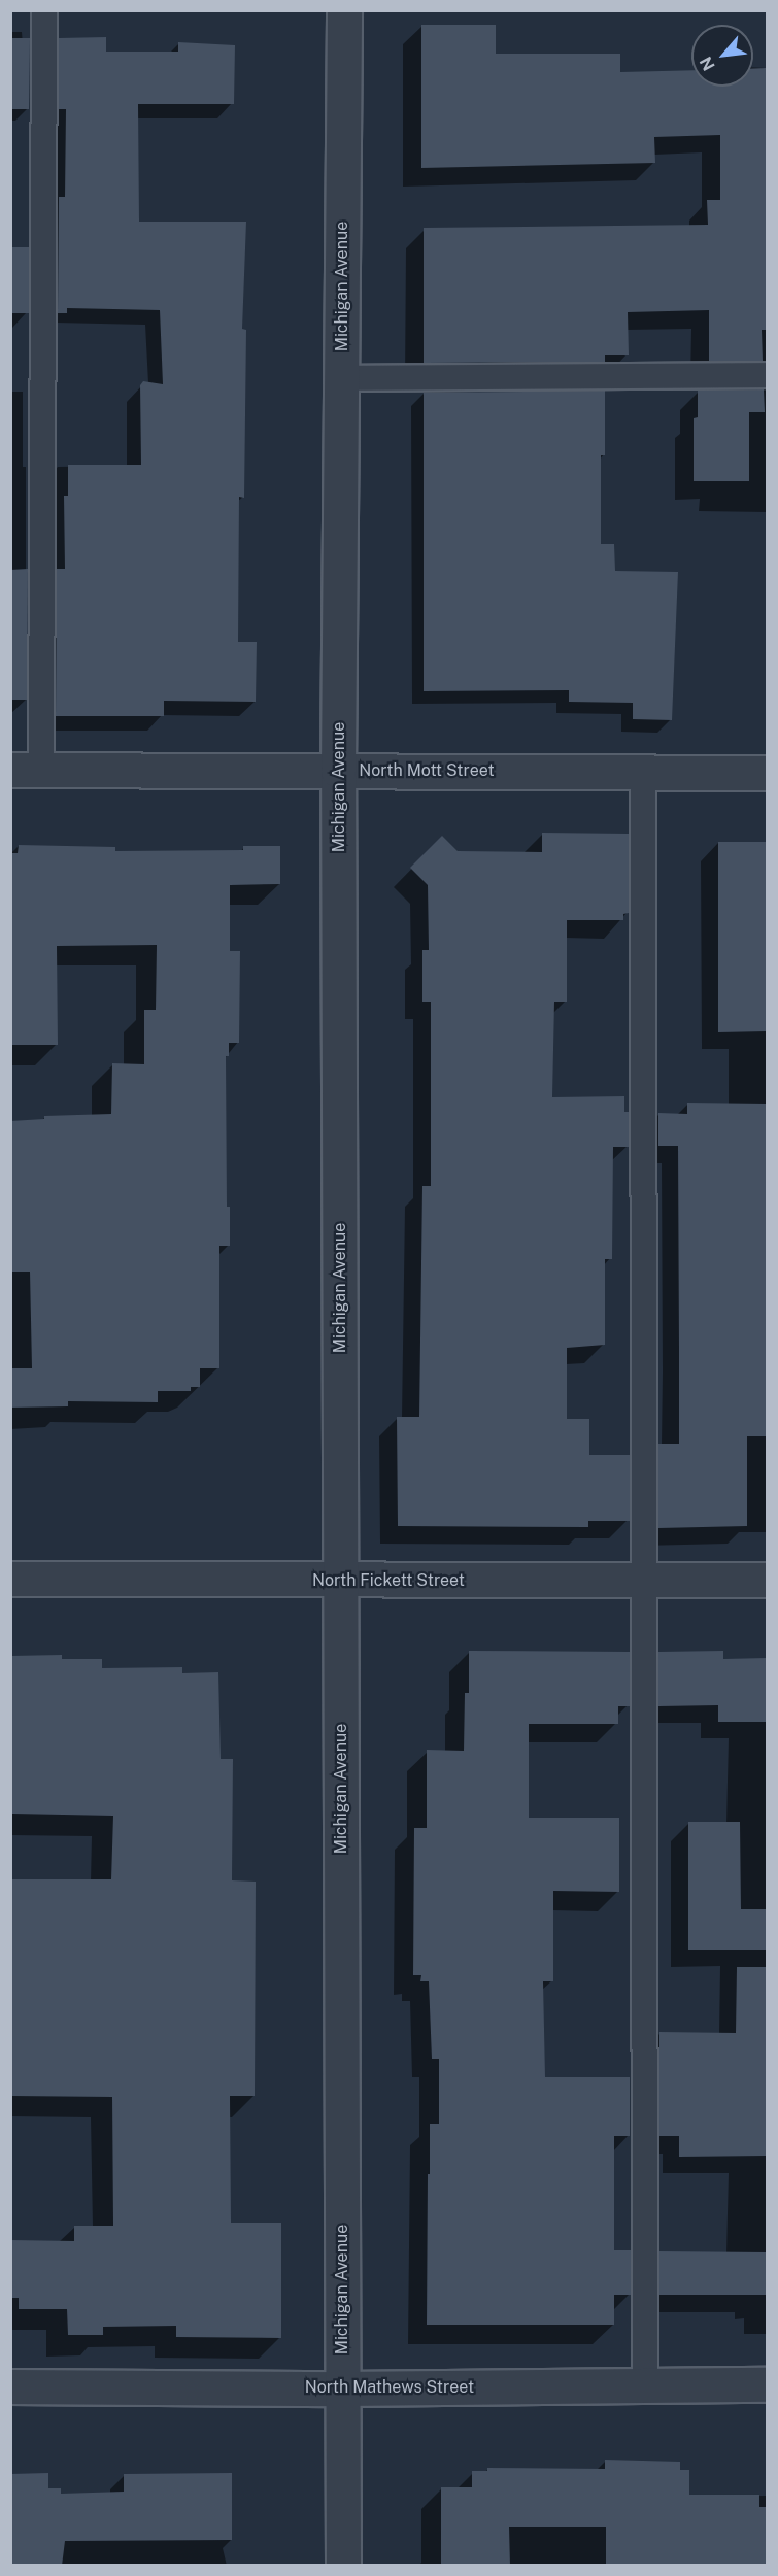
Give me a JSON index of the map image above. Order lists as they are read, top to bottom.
{
  "streets": {
    "street": [
      "Michigan Avenue",
      "North Mott Street",
      "North Fickett Street",
      "North Mathews Street"
    ]
  },
  "crossings": [
    ["Michigan Avenue", "North Mott Street"],
    ["Michigan Avenue", "North Fickett Street"],
    ["Michigan Avenue", "North Mathews Street"]
  ],
  "north": "bottom left"
}
